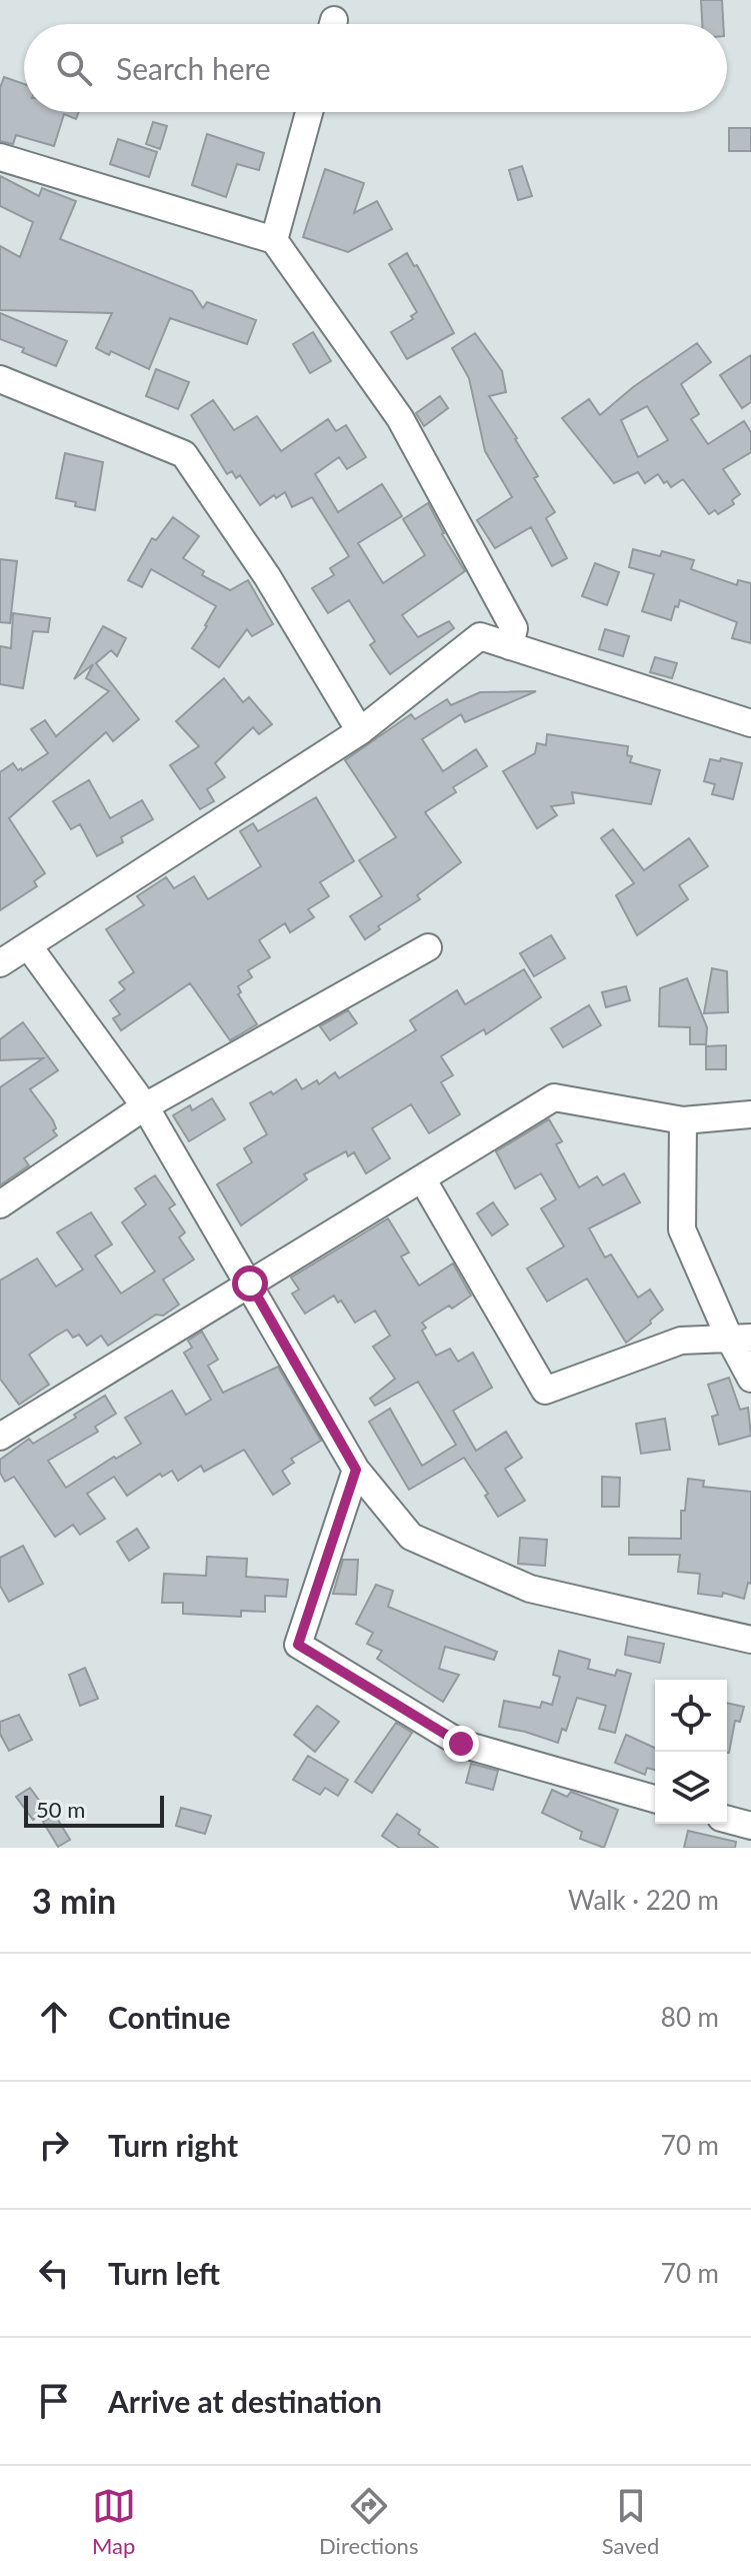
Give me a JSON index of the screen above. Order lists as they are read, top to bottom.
{
  "scale_bar": "50 m",
  "page": {
    "search": "Search here",
    "scale": "50 m",
    "heading": ["3 min", "Walk · 220 m"],
    "list": [
      ["Continue", "80 m"],
      ["Turn right", "70 m"],
      ["Turn left", "70 m"],
      "Arrive at destination"
    ],
    "nav": ["Map", "Directions", "Saved"]
  }
}
